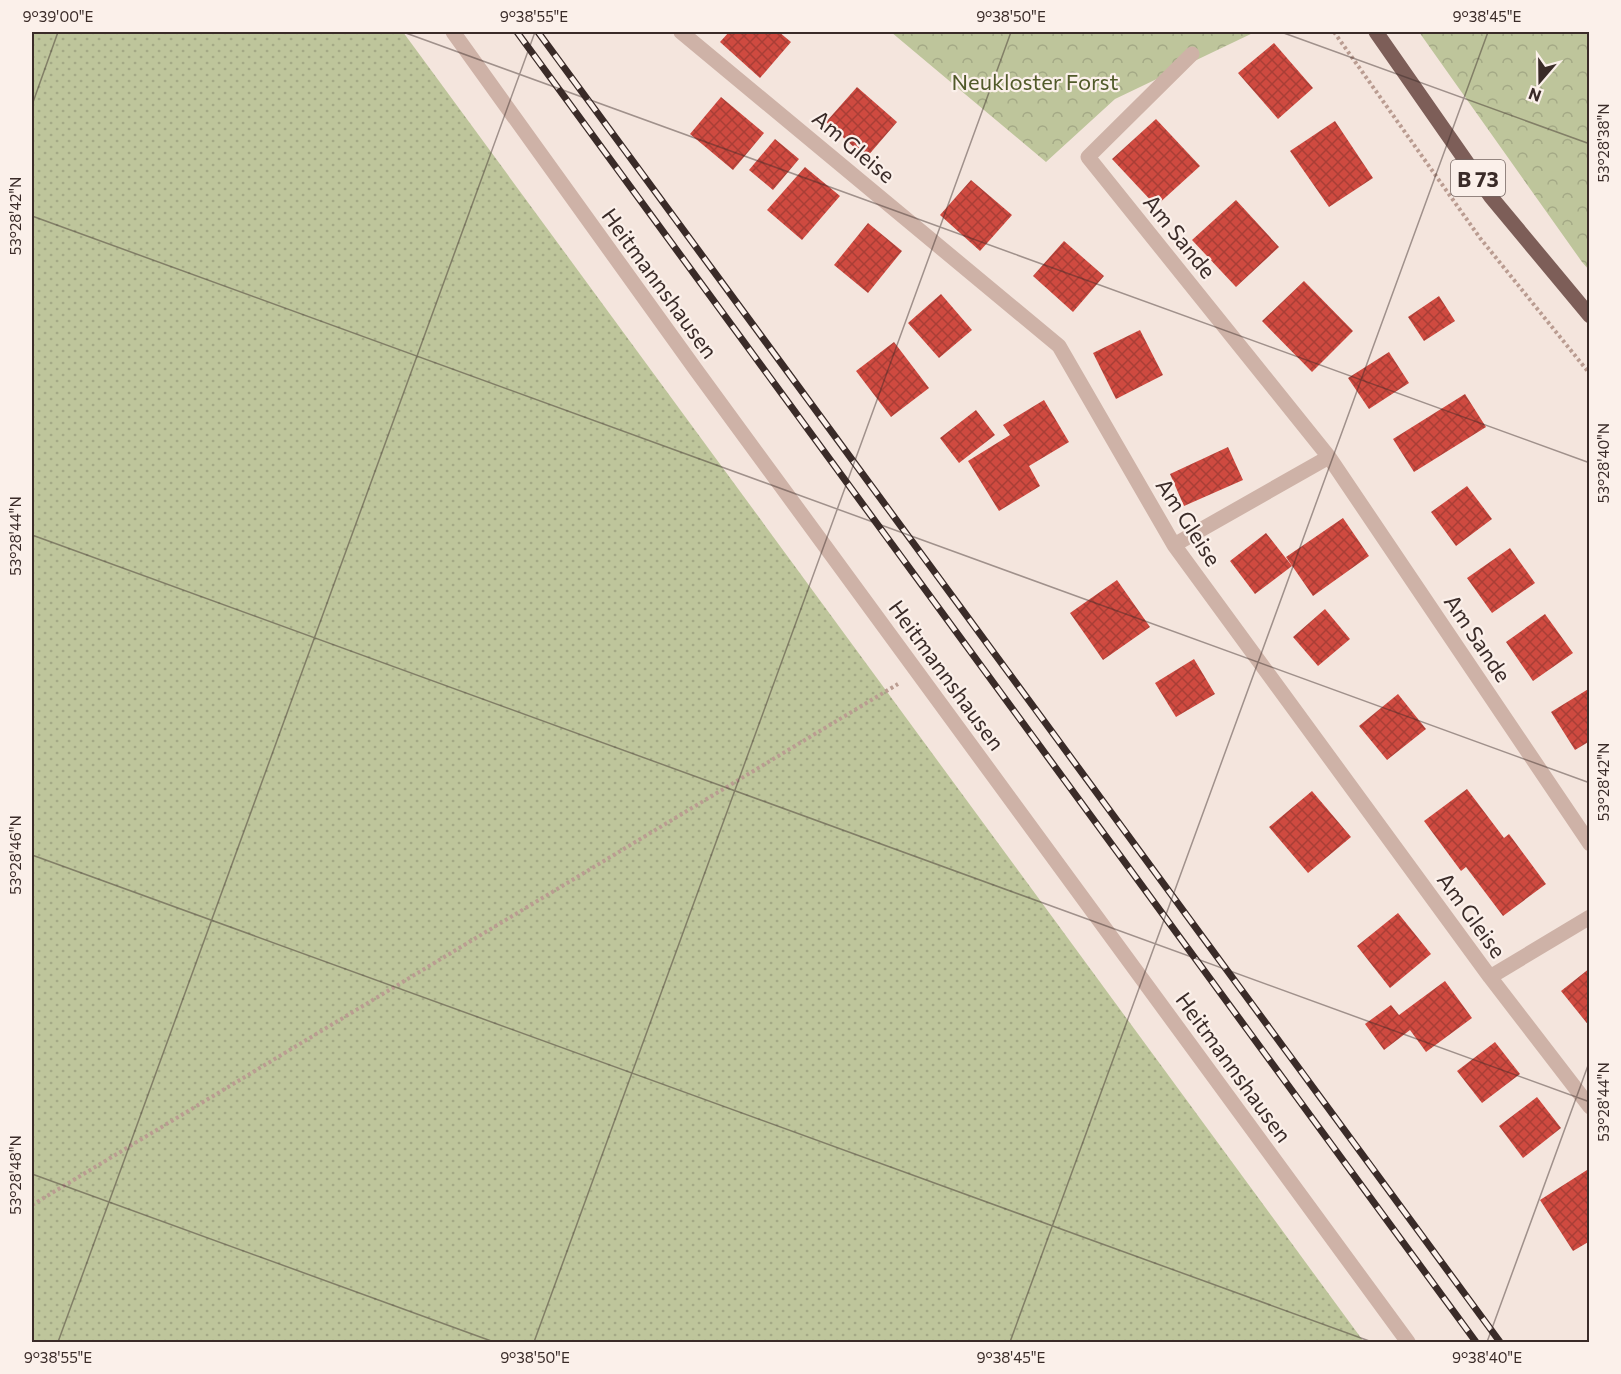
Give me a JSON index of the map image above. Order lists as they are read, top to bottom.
{
  "streets": {
    "main road": ["B 73"],
    "street": ["Am Gleise", "Am Sande", "Heitmannshausen"]
  },
  "parks": ["Neukloster Forst"],
  "north": "bottom",
  "coordinates": [
    "9°39'00\"E",
    "9°38'55\"E",
    "9°38'50\"E",
    "9°38'45\"E",
    "53°28'38\"N",
    "53°28'42\"N",
    "53°28'40\"N",
    "53°28'44\"N",
    "53°28'46\"N",
    "53°28'48\"N",
    "9°38'40\"E"
  ]
}
